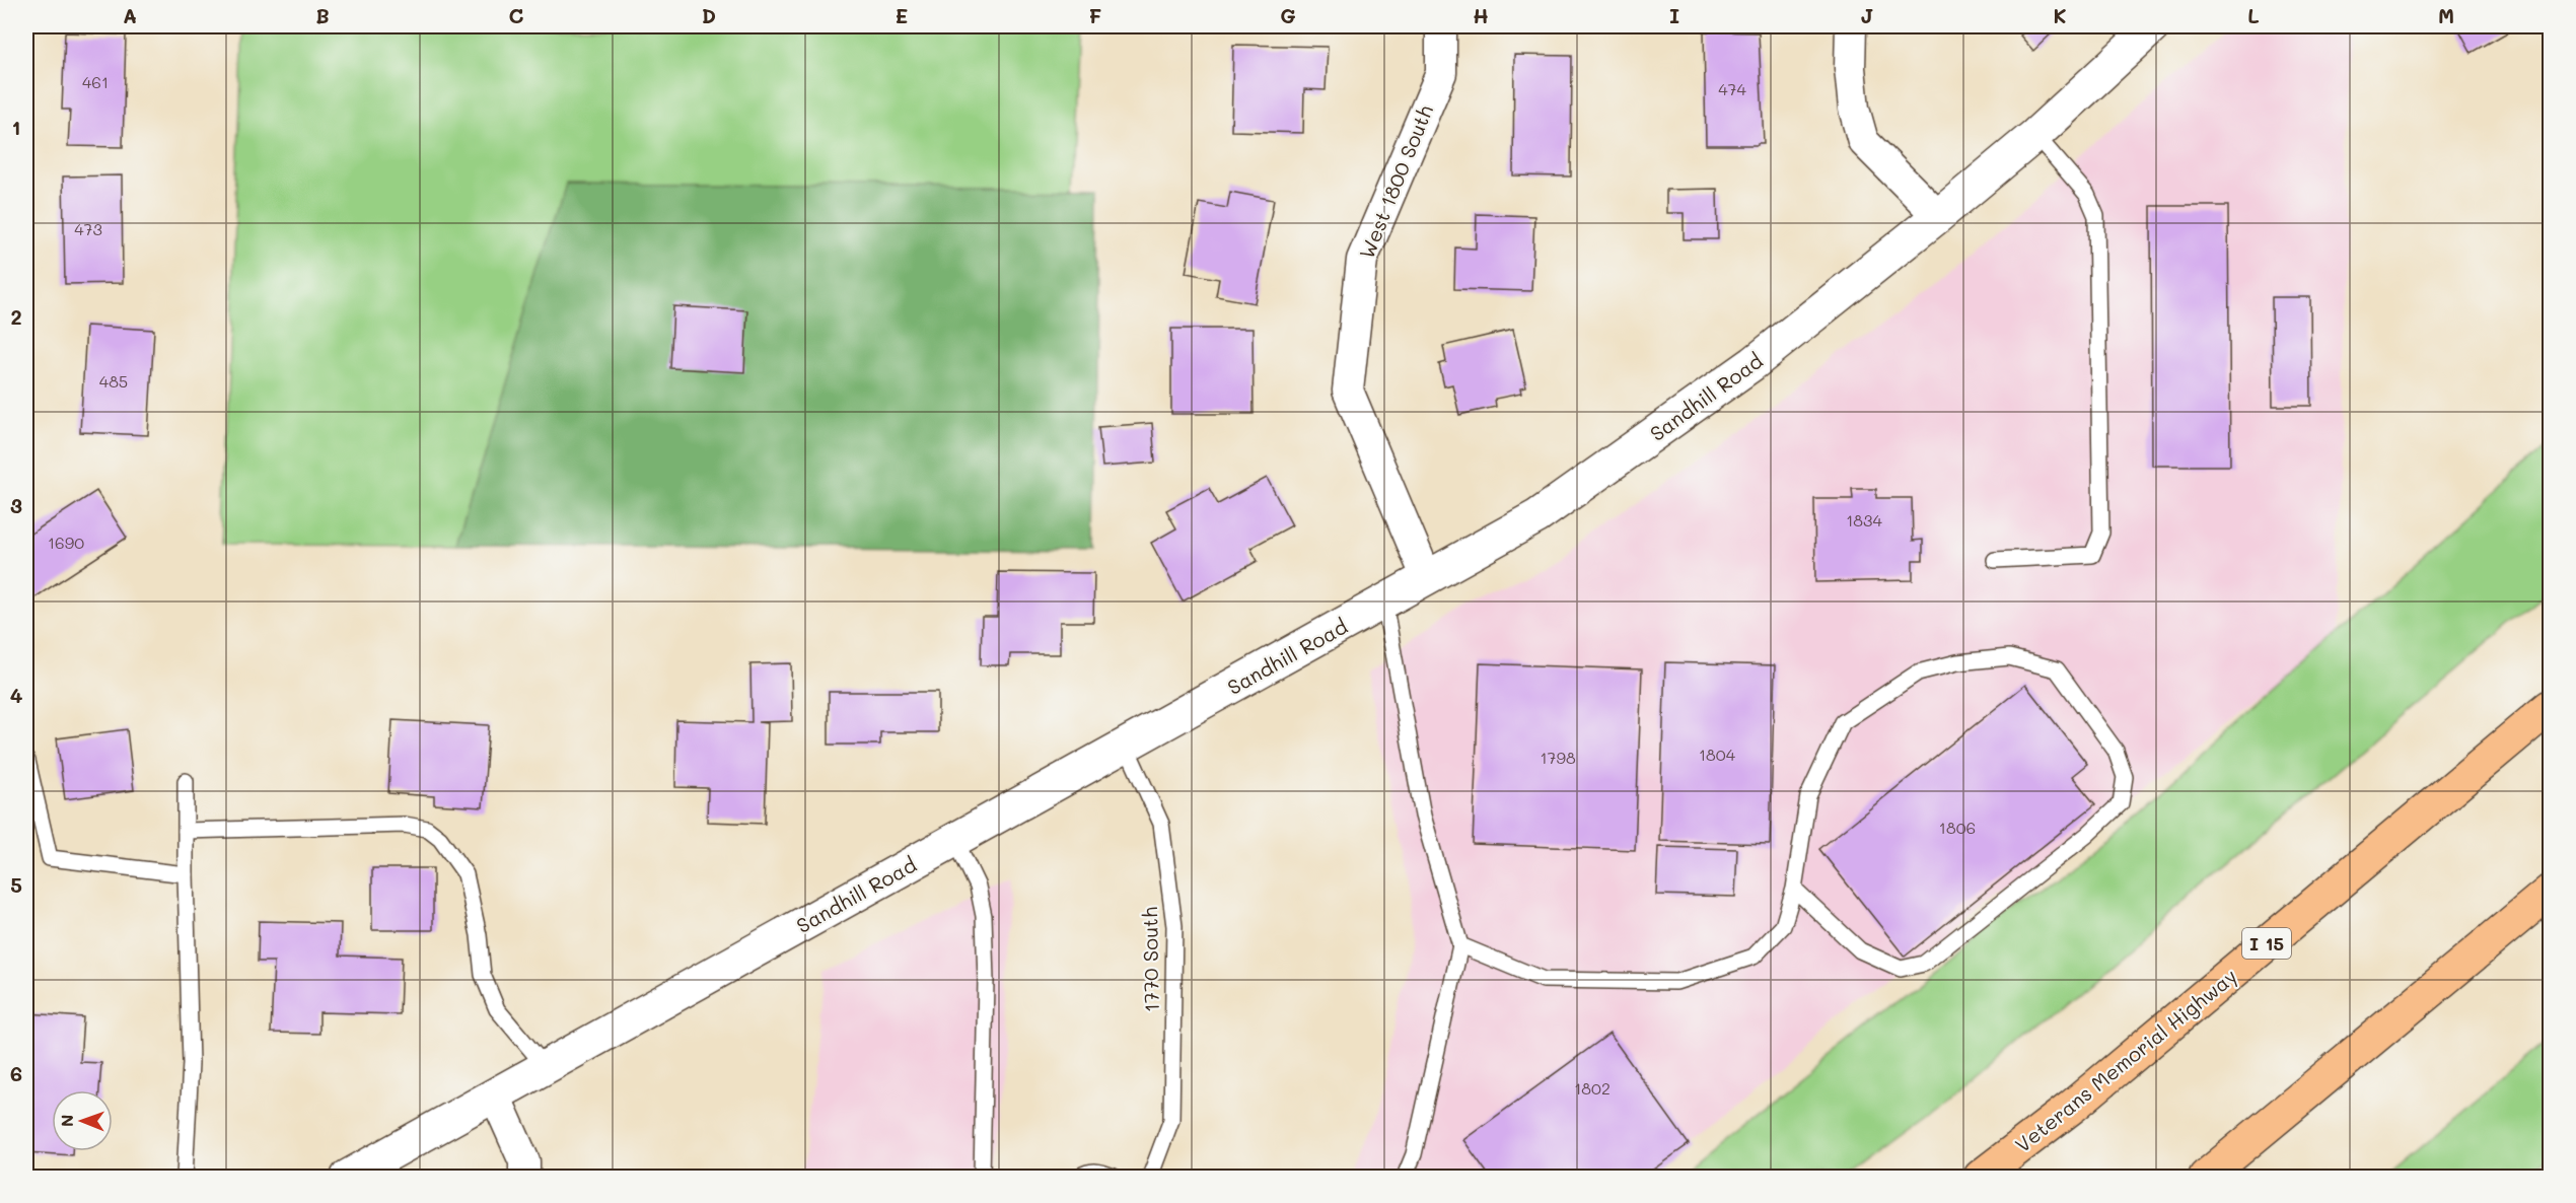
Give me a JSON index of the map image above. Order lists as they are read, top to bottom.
{
  "streets": {
    "highway": ["I 15", "Veterans Memorial Highway"],
    "street": ["West 1800 South", "Sandhill Road"],
    "lane": ["1770 South"]
  },
  "crossings": [
    ["West 1800 South", "Sandhill Road"],
    ["Sandhill Road", "1770 South"]
  ],
  "house_numbers": [
    "461",
    "474",
    "473",
    "485",
    "1834",
    "1690",
    "1804",
    "1798",
    "1806",
    "1802"
  ],
  "north": "left",
  "grid": {
    "columns": [
      "A",
      "B",
      "C",
      "D",
      "E",
      "F",
      "G",
      "H",
      "I",
      "J",
      "K",
      "L",
      "M"
    ],
    "rows": [
      "1",
      "2",
      "3",
      "4",
      "5",
      "6"
    ]
  }
}
